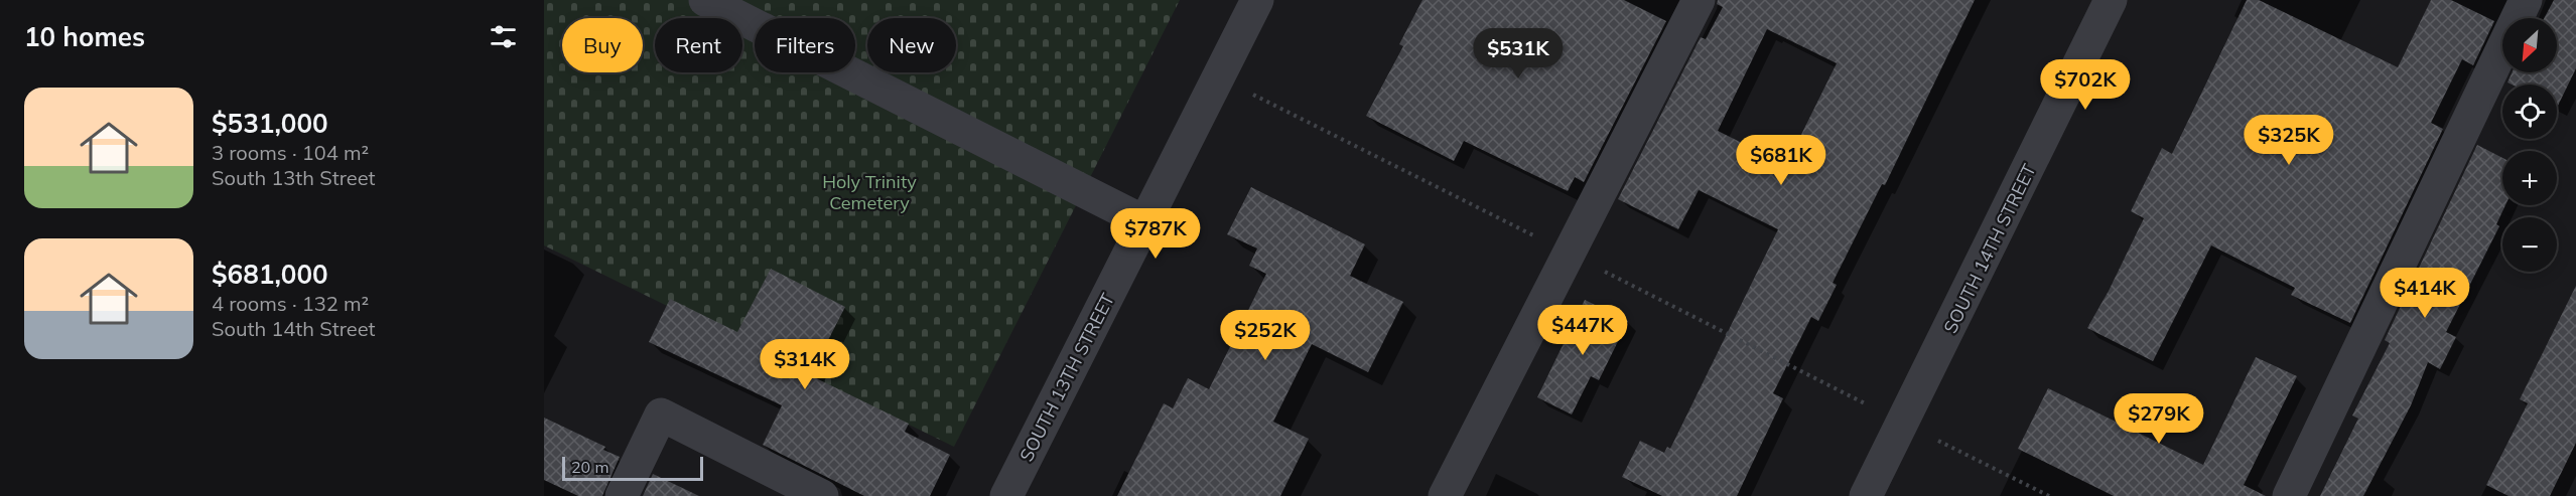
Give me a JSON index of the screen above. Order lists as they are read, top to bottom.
{
  "streets": {
    "street": ["SOUTH 14TH STREET", "SOUTH 13TH STREET"]
  },
  "parks": ["Holy Trinity Cemetery"],
  "scale_bar": "20 m",
  "north": "bottom left",
  "page": {
    "heading": "10 homes",
    "map_buttons": ["+", "−"],
    "chip": [
      "Buy",
      "Rent",
      "Filters",
      "New"
    ],
    "price": [
      "$531K",
      "$702K",
      "$325K",
      "$681K",
      "$787K",
      "$414K",
      "$447K",
      "$252K",
      "$314K",
      "$279K"
    ],
    "list": [
      {
        "name": "$531,000",
        "note": "3 rooms · 104 m² · South 13th Street"
      },
      {
        "name": "$681,000",
        "note": "4 rooms · 132 m² · South 14th Street"
      }
    ],
    "scale": "20 m"
  }
}
